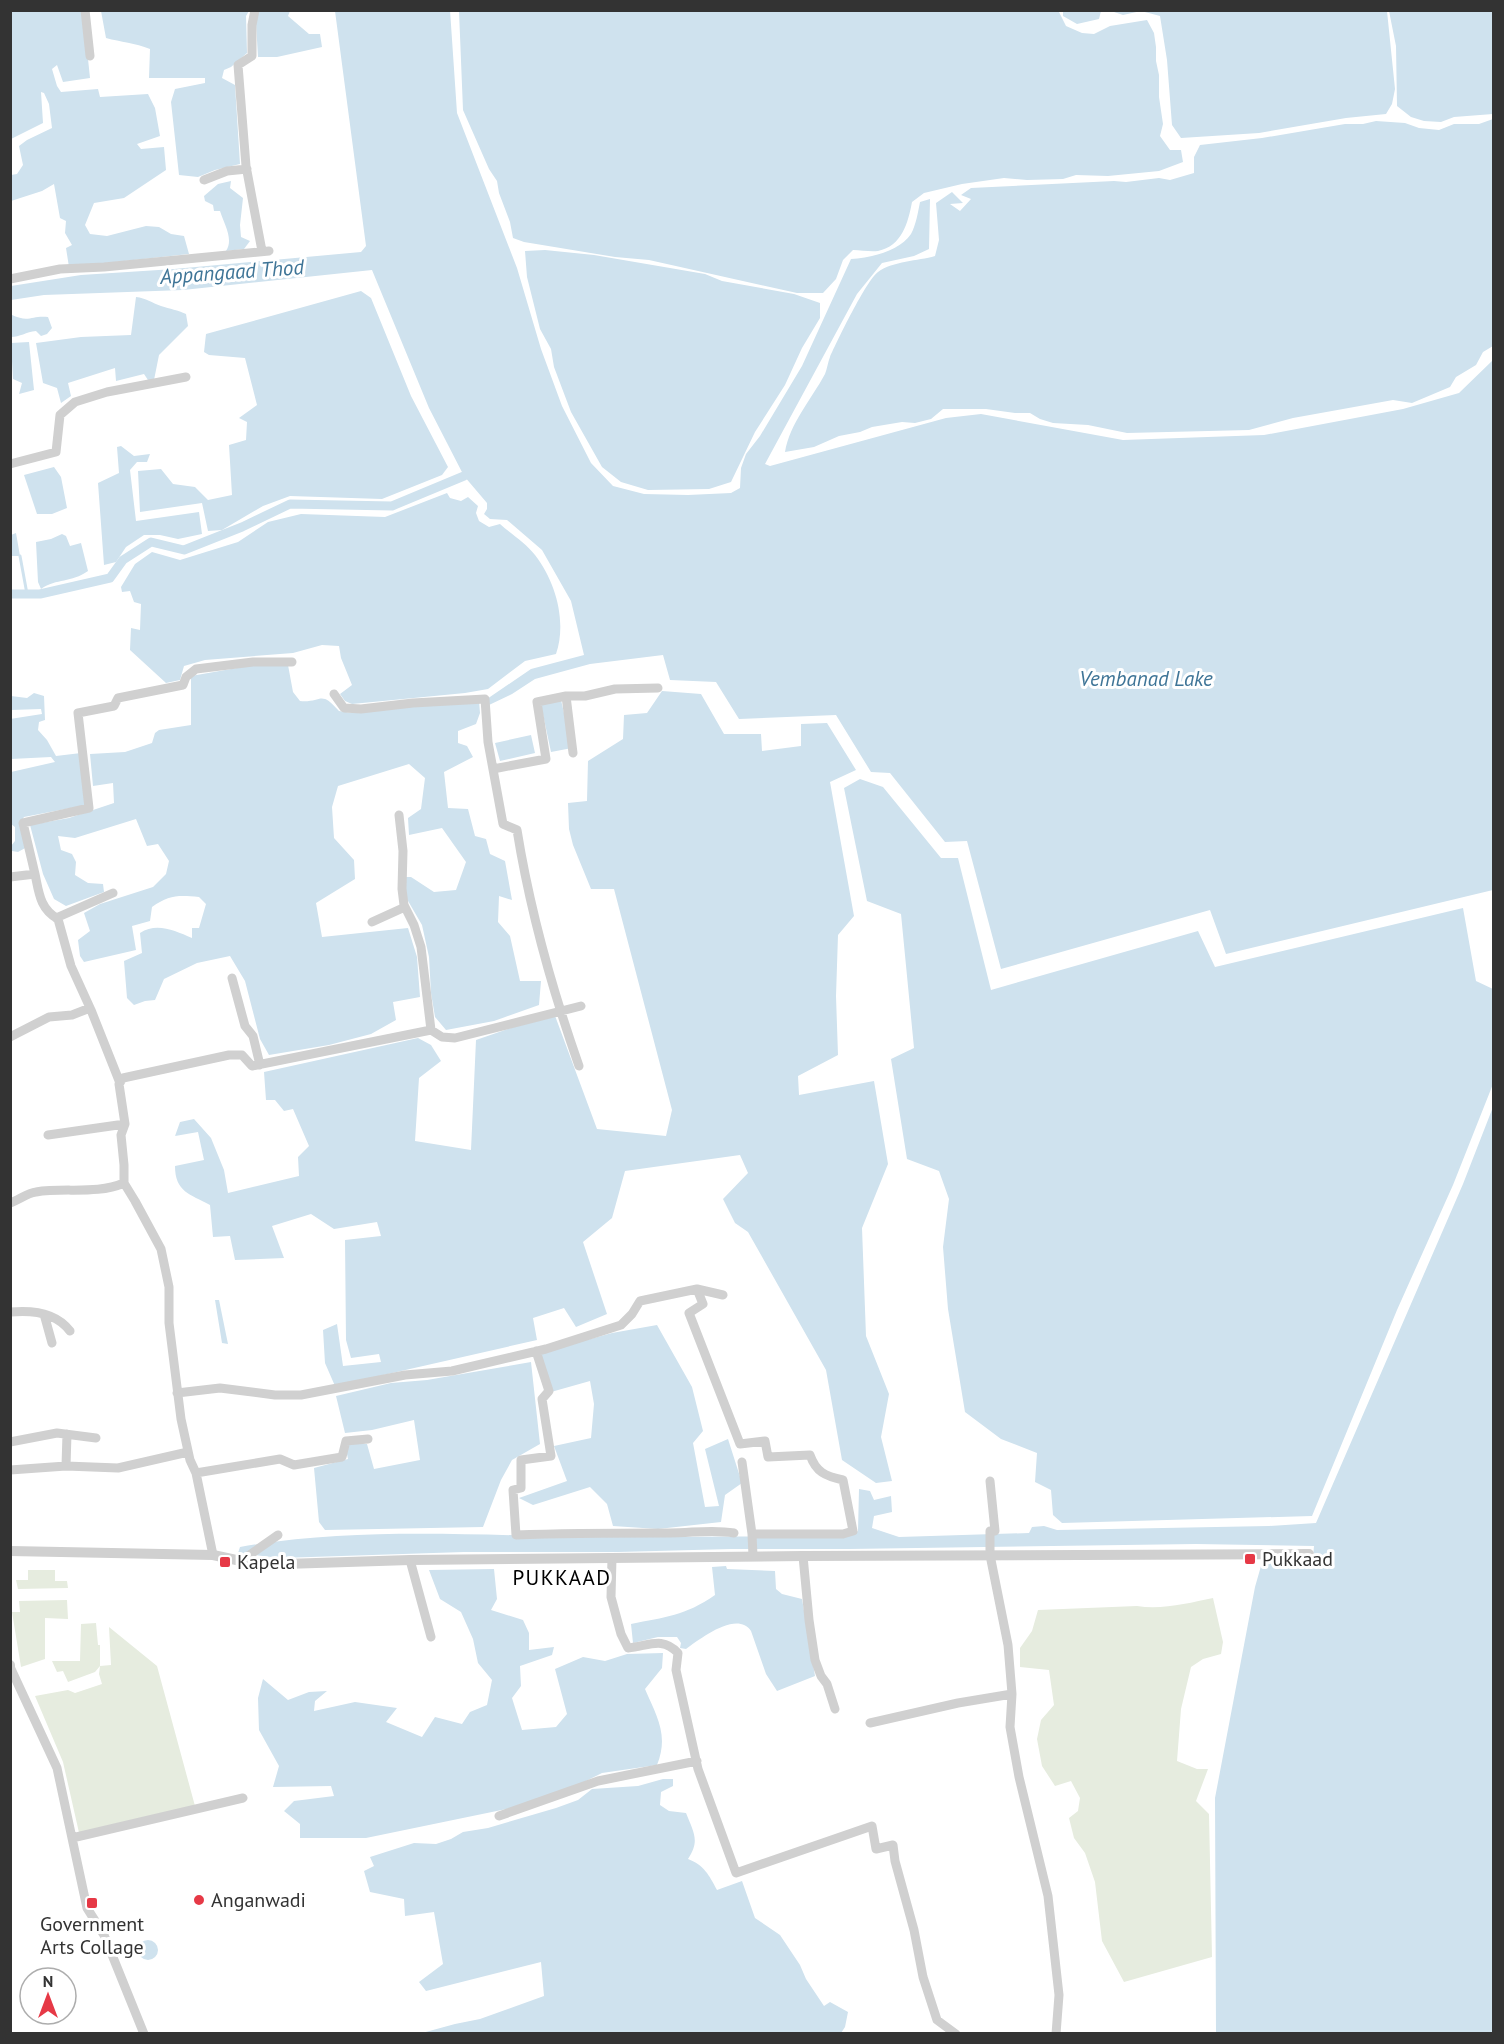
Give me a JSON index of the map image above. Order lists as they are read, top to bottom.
{
  "districts": ["PUKKAAD"],
  "water": ["Appangaad Thod", "Vembanad Lake"],
  "places": {
    "transit": ["Pukkaad", "Kapela", "Government Arts Collage"],
    "other": ["Anganwadi"]
  },
  "north": "top"
}
